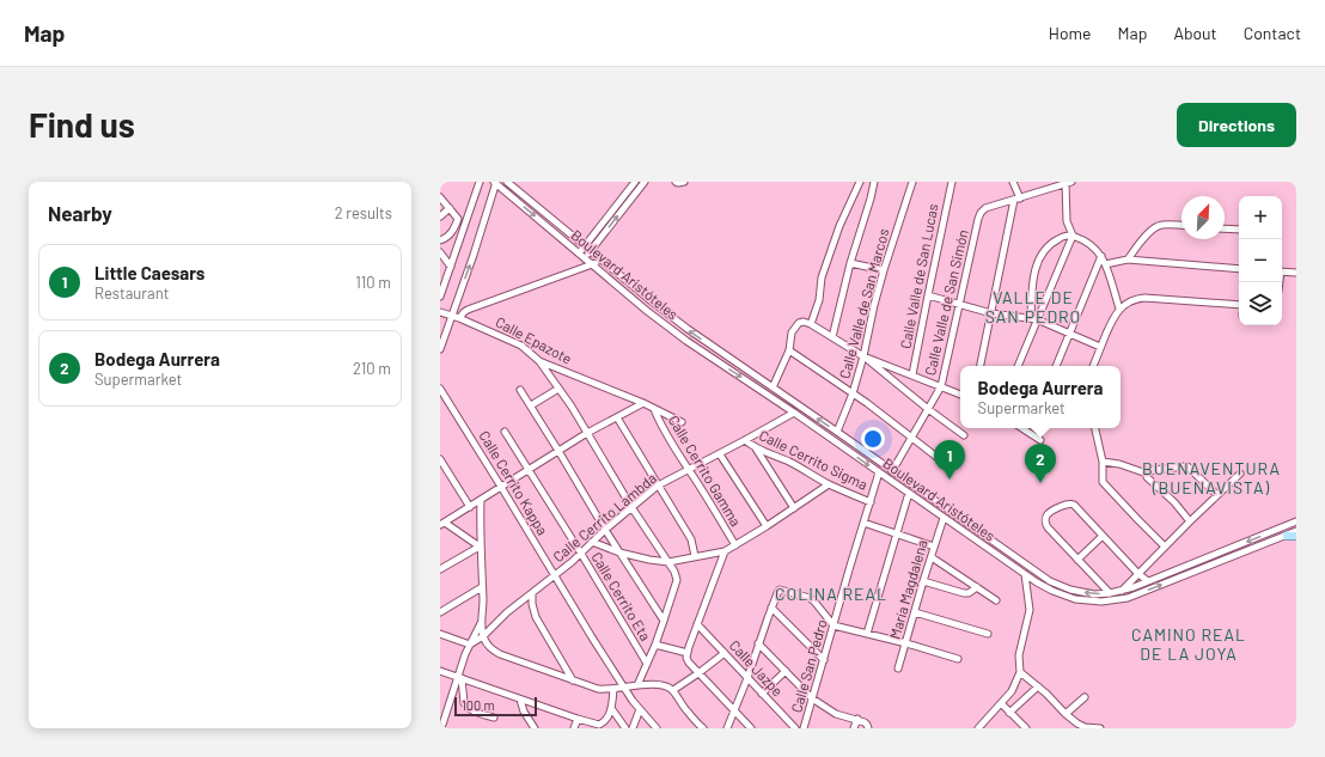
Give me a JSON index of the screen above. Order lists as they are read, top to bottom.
{
  "streets": {
    "street": [
      "Boulevard Aristóteles",
      "Calle Valle de San Lucas",
      "Calle Valle de San Simón",
      "Calle Valle de San Marcos",
      "Calle Epazote",
      "Calle Cerrito Sigma",
      "Calle Cerrito Gamma",
      "Calle Cerrito Kappa",
      "Calle Cerrito Lambda",
      "María Magdalena",
      "Calle Cerrito Eta",
      "Calle San Pedro",
      "Calle Jazpe"
    ]
  },
  "crossings": [
    ["Boulevard Aristóteles", "Calle Valle de San Simón"],
    ["Boulevard Aristóteles", "Calle Valle de San Marcos"],
    ["Boulevard Aristóteles", "Calle Cerrito Lambda"],
    ["Boulevard Aristóteles", "María Magdalena"],
    ["Boulevard Aristóteles", "Calle San Pedro"],
    ["Calle Epazote", "Calle Cerrito Gamma"],
    ["Calle Cerrito Sigma", "Calle Cerrito Lambda"],
    ["Calle Cerrito Sigma", "Calle San Pedro"],
    ["Calle Cerrito Gamma", "Calle Cerrito Lambda"],
    ["Calle Cerrito Kappa", "Calle Cerrito Lambda"],
    ["Calle Cerrito Lambda", "Calle Cerrito Eta"]
  ],
  "districts": [
    "VALLE DE SAN PEDRO",
    "BUENAVENTURA (BUENAVISTA)",
    "COLINA REAL",
    "CAMINO REAL DE LA JOYA"
  ],
  "scale_bar": "100 m",
  "north": "top right",
  "page": {
    "header": "Map",
    "nav": [
      "Home",
      "Map",
      "About",
      "Contact"
    ],
    "buttons": "Directions",
    "title": "Find us",
    "heading": ["Nearby", "2 results"],
    "map_buttons": ["+", "−"],
    "list": [
      {
        "mark": "1",
        "name": "Little Caesars",
        "note": "Restaurant",
        "value": "110 m"
      },
      {
        "mark": "2",
        "name": "Bodega Aurrera",
        "note": "Supermarket",
        "value": "210 m"
      }
    ],
    "popup": ["Bodega Aurrera", "Supermarket"],
    "pins": ["1", "2"],
    "scale": "100 m"
  }
}
